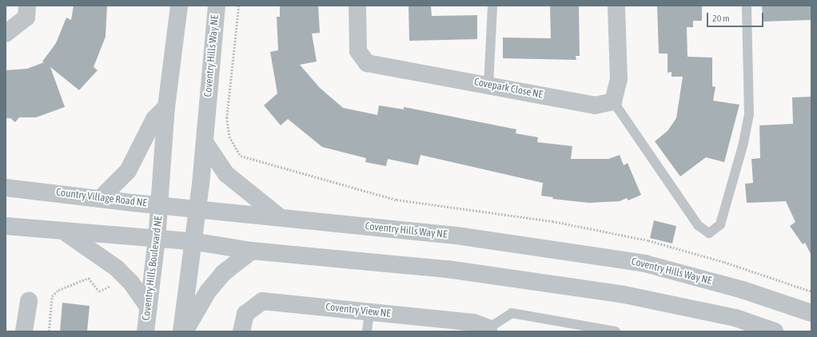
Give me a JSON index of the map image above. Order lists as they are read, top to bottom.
{
  "streets": {
    "street": [
      "Coventry Hills Way NE",
      "Covepark Close NE",
      "Country Village Road NE",
      "Coventry Hills Boulevard NE",
      "Coventry View NE"
    ]
  },
  "crossings": [
    ["Coventry Hills Way NE", "Country Village Road NE"],
    ["Country Village Road NE", "Coventry Hills Boulevard NE"]
  ],
  "scale_bar": "20 m"
}
